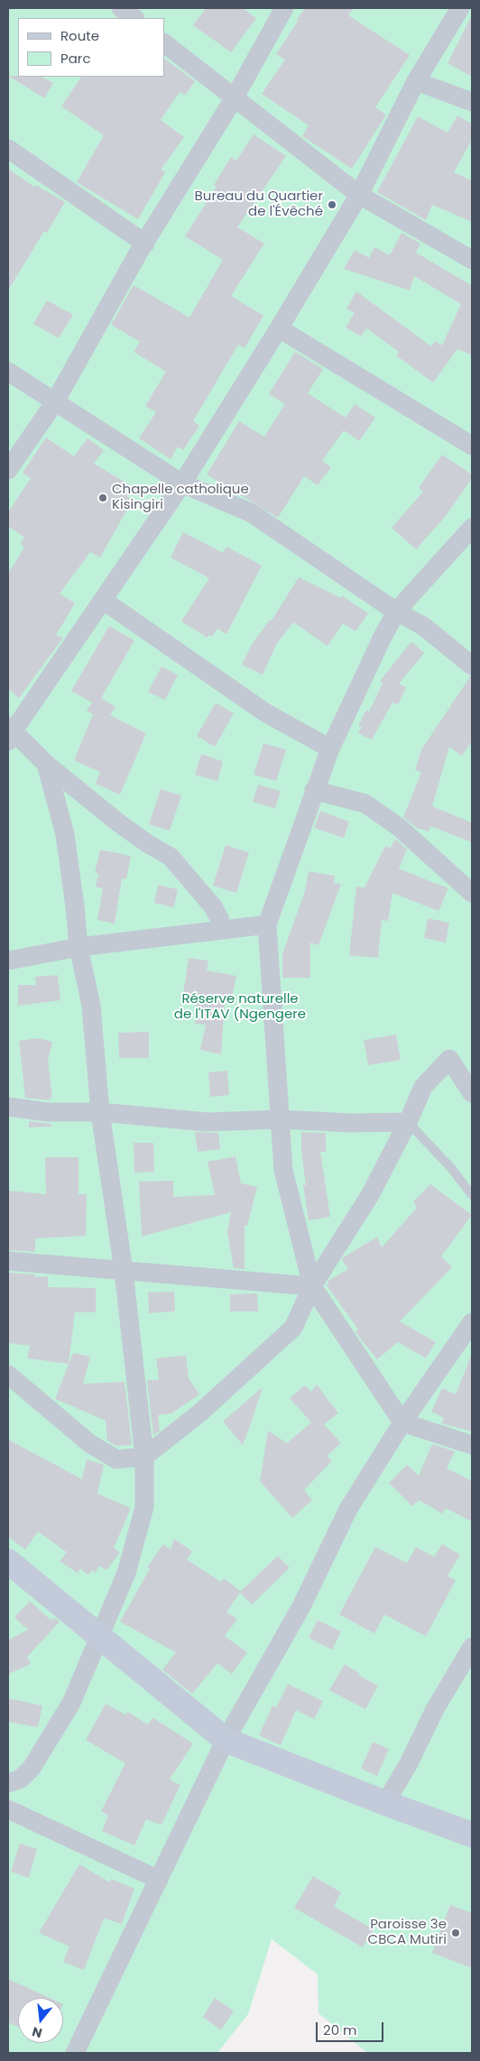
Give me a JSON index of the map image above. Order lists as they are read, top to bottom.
{
  "parks": ["Réserve naturelle de l'ITAV (Ngengere"],
  "places": ["Bureau du Quartier de l'Évêché", "Chapelle catholique Kisingiri", "Paroisse 3e CBCA Mutiri"],
  "legend": ["Route", "Parc"],
  "scale_bar": "20 m",
  "north": "bottom"
}
